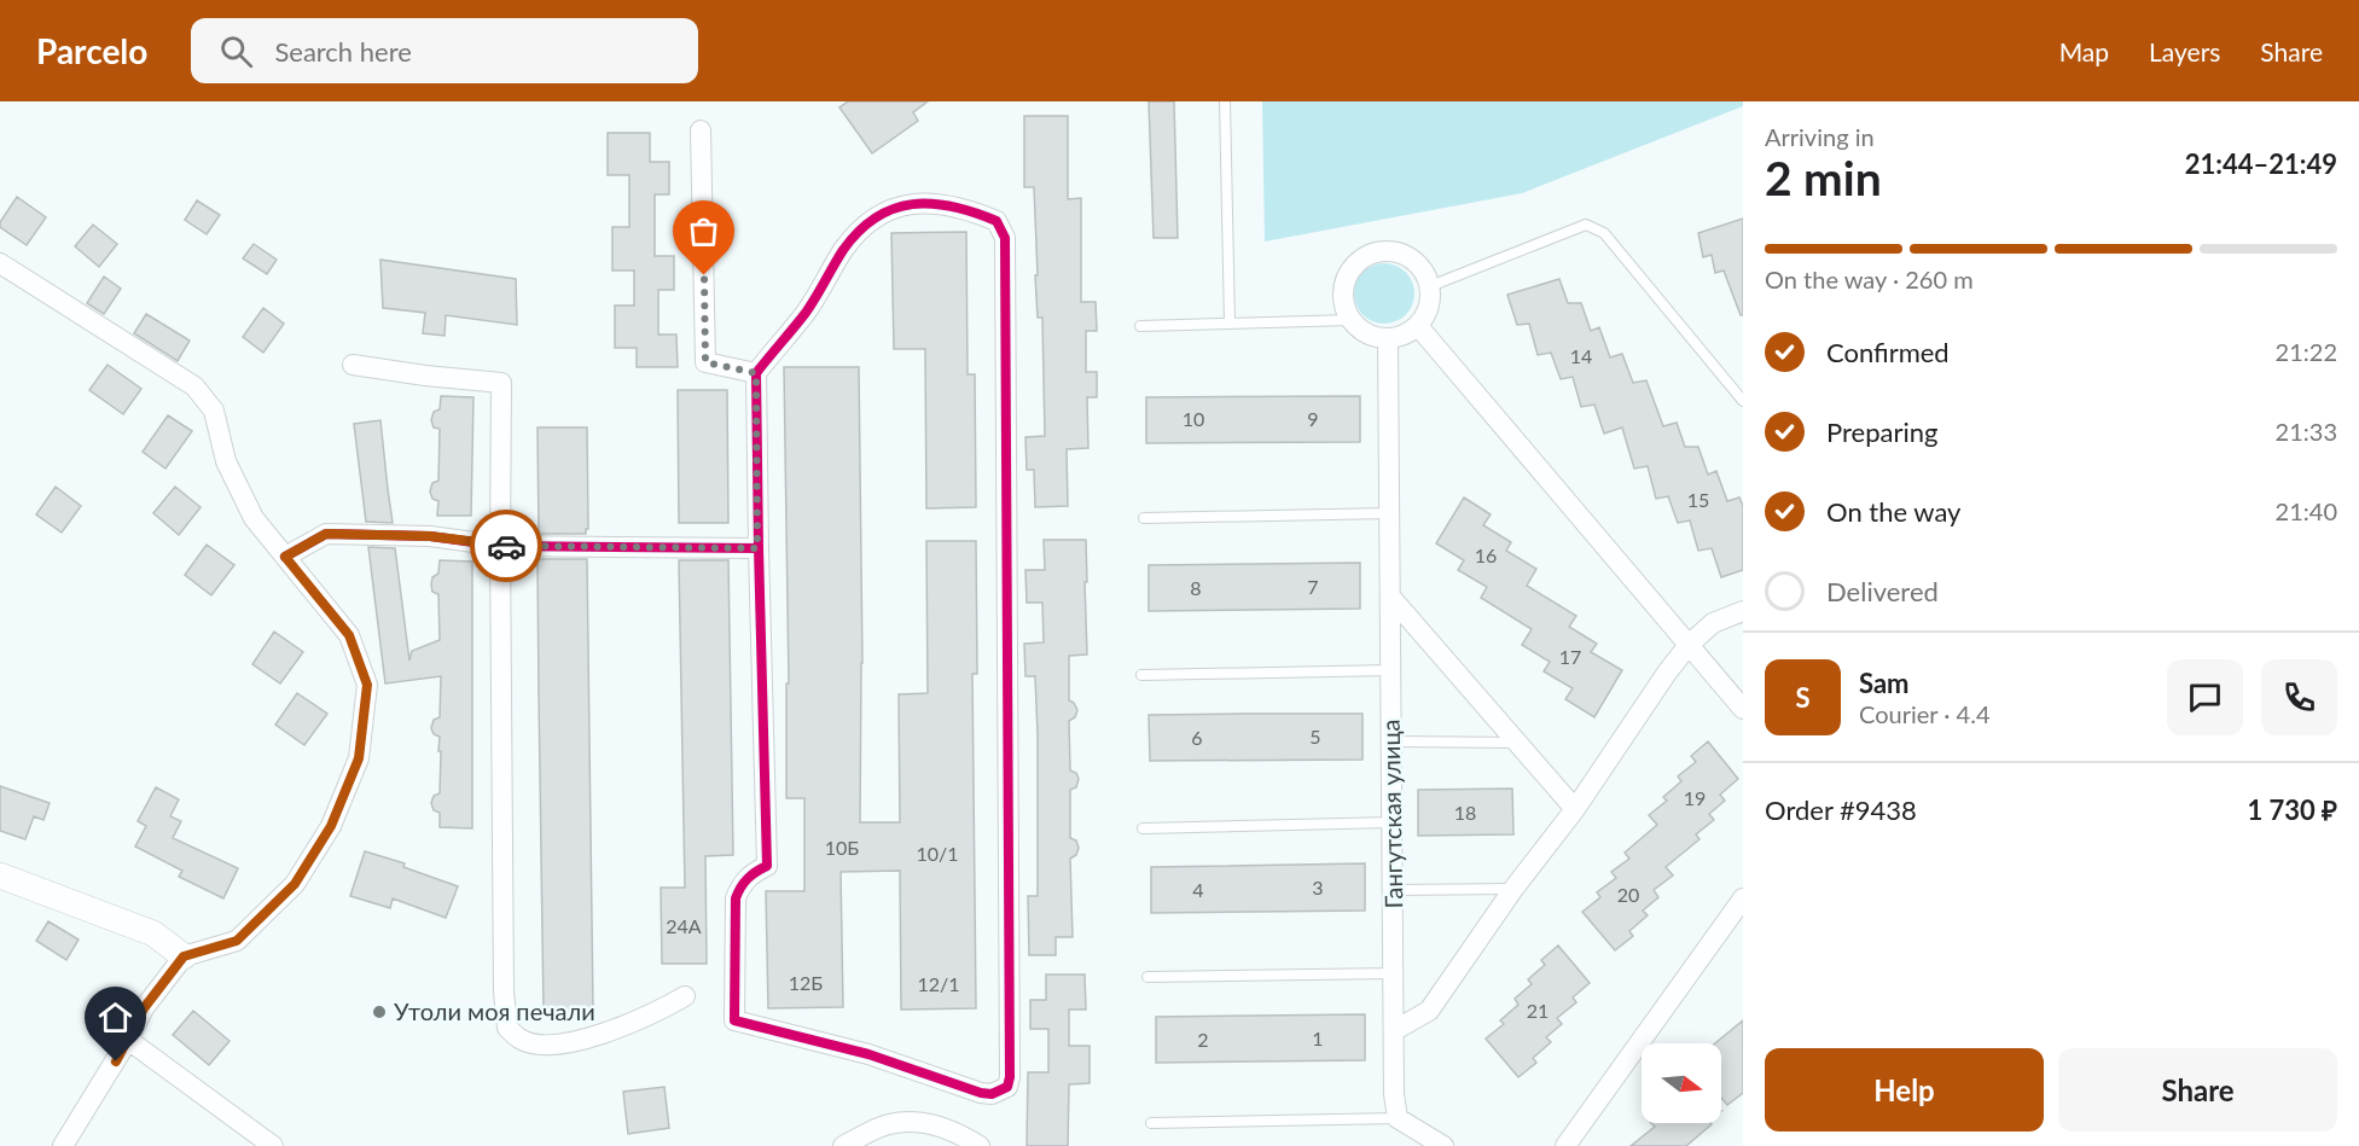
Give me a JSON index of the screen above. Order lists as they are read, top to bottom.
{
  "streets": {
    "street": ["Гангутская улица"]
  },
  "places": ["Утоли моя печали"],
  "house_numbers": [
    "14",
    "10",
    "9",
    "15",
    "16",
    "7",
    "8",
    "17",
    "5",
    "6",
    "19",
    "18",
    "10Б",
    "10/1",
    "3",
    "4",
    "20",
    "24А",
    "12Б",
    "12/1",
    "21",
    "1",
    "2"
  ],
  "north": "right",
  "page": {
    "header": "Parcelo",
    "search": "Search here",
    "nav": ["Map", "Layers", "Share"],
    "heading": ["2 min", "Arriving in", "21:44–21:49"],
    "panel": [
      "Sam",
      "Courier · 4.4",
      "Order #9438",
      "1 730 ₽"
    ],
    "bar": "On the way · 260 m",
    "list": [
      ["Confirmed", "21:22"],
      ["Preparing", "21:33"],
      ["On the way", "21:40"],
      "Delivered"
    ],
    "round": "S",
    "buttons": ["Help", "Share"]
  }
}
